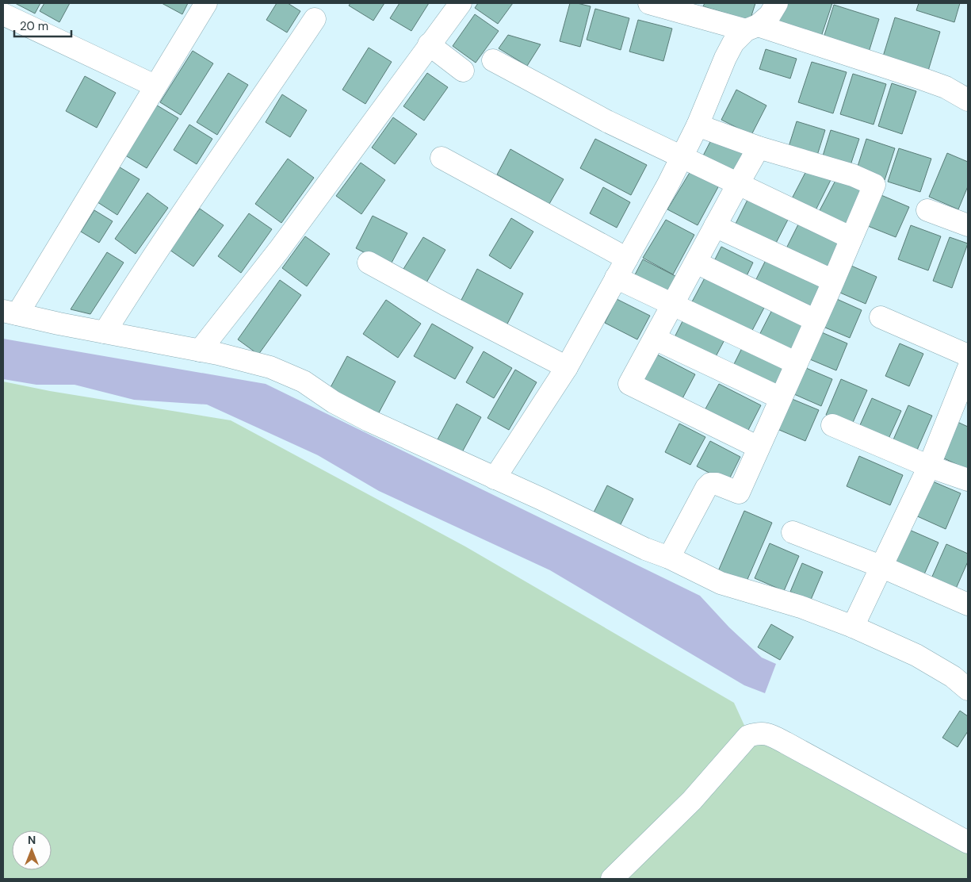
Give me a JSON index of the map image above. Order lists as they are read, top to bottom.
{
  "scale_bar": "20 m",
  "north": "top"
}
